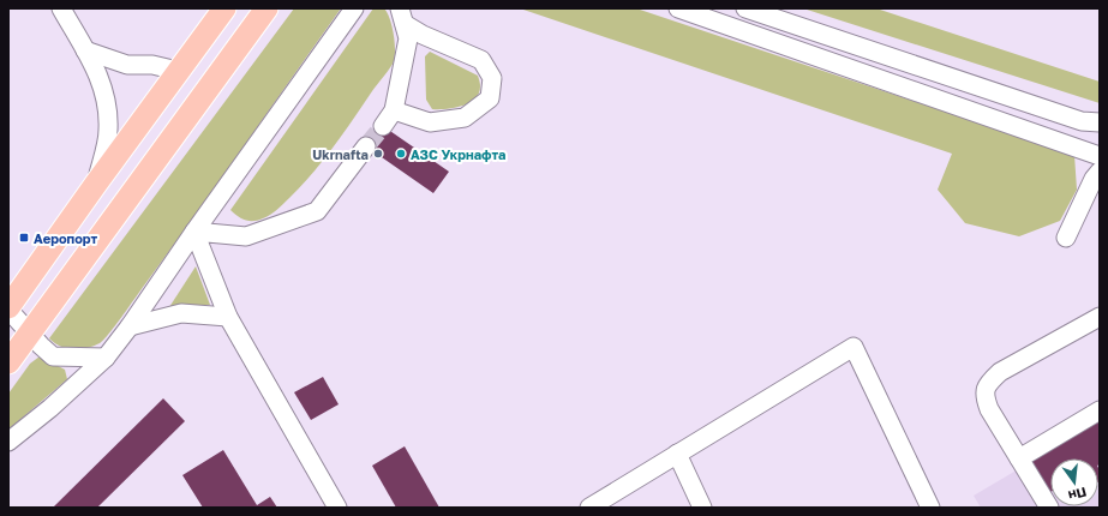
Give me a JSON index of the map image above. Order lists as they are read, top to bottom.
{
  "places": {
    "other": ["Ukrnafta", "АЗС Укрнафта"],
    "transit": ["Аеропорт"]
  },
  "north": "bottom"
}
